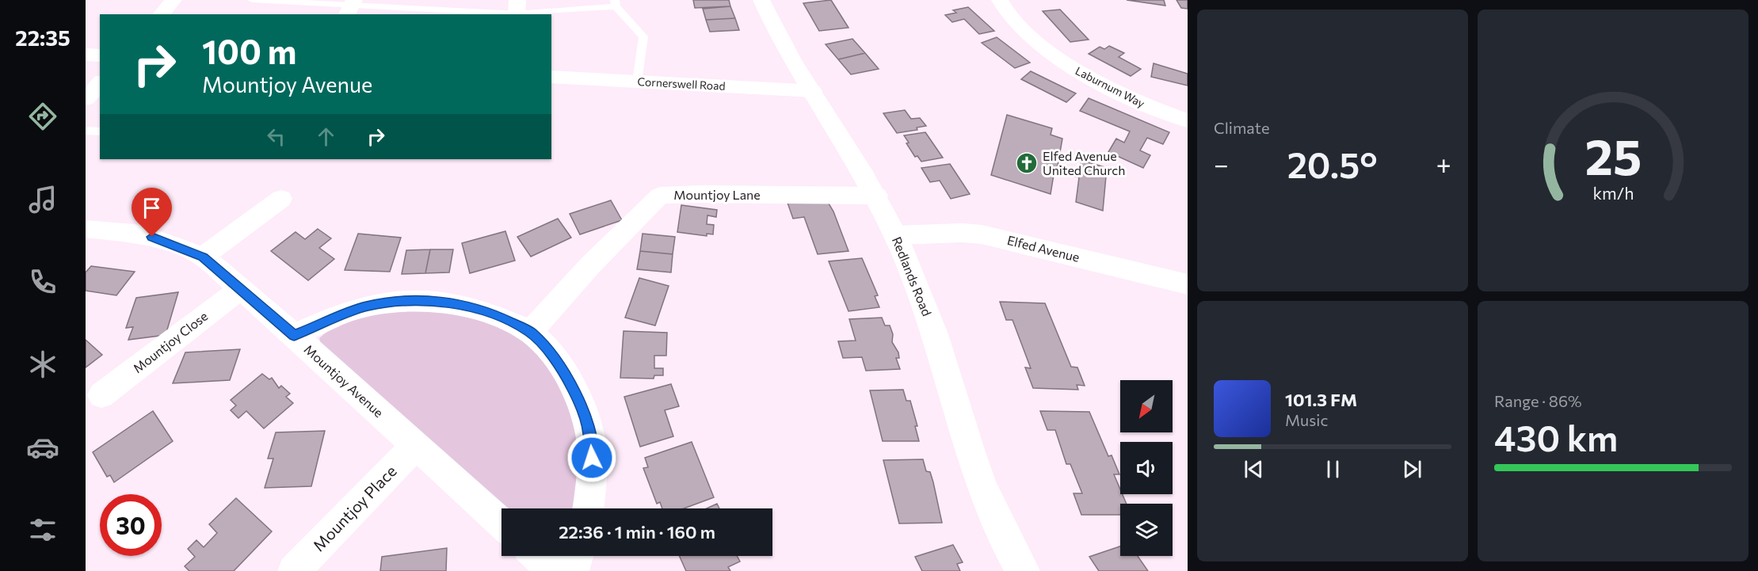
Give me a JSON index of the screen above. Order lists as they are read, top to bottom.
{
  "streets": {
    "main road": ["Cornerswell Road", "Redlands Road"],
    "street": [
      "Laburnum Way",
      "Mountjoy Lane",
      "Elfed Avenue",
      "Mountjoy Close",
      "Mountjoy Avenue",
      "Mountjoy Place"
    ]
  },
  "crossings": [
    ["Cornerswell Road", "Redlands Road"],
    ["Mountjoy Lane", "Redlands Road"],
    ["Elfed Avenue", "Redlands Road"],
    ["Mountjoy Close", "Mountjoy Avenue"],
    ["Mountjoy Avenue", "Mountjoy Place"]
  ],
  "places": {
    "church": ["Elfed Avenue United Church"]
  },
  "north": "bottom left",
  "page": {
    "tabs": "22:35",
    "tile": [
      "Climate",
      ["Range · 86%", "430 km"]
    ],
    "turn": ["100 m", "Mountjoy Avenue"],
    "heat": ["−", "20.5°", "+"],
    "song": ["101.3 FM", "Music"],
    "limit": "30",
    "trip": "22:36 · 1 min · 160 m",
    "gauge": ["25", "km/h"]
  }
}
